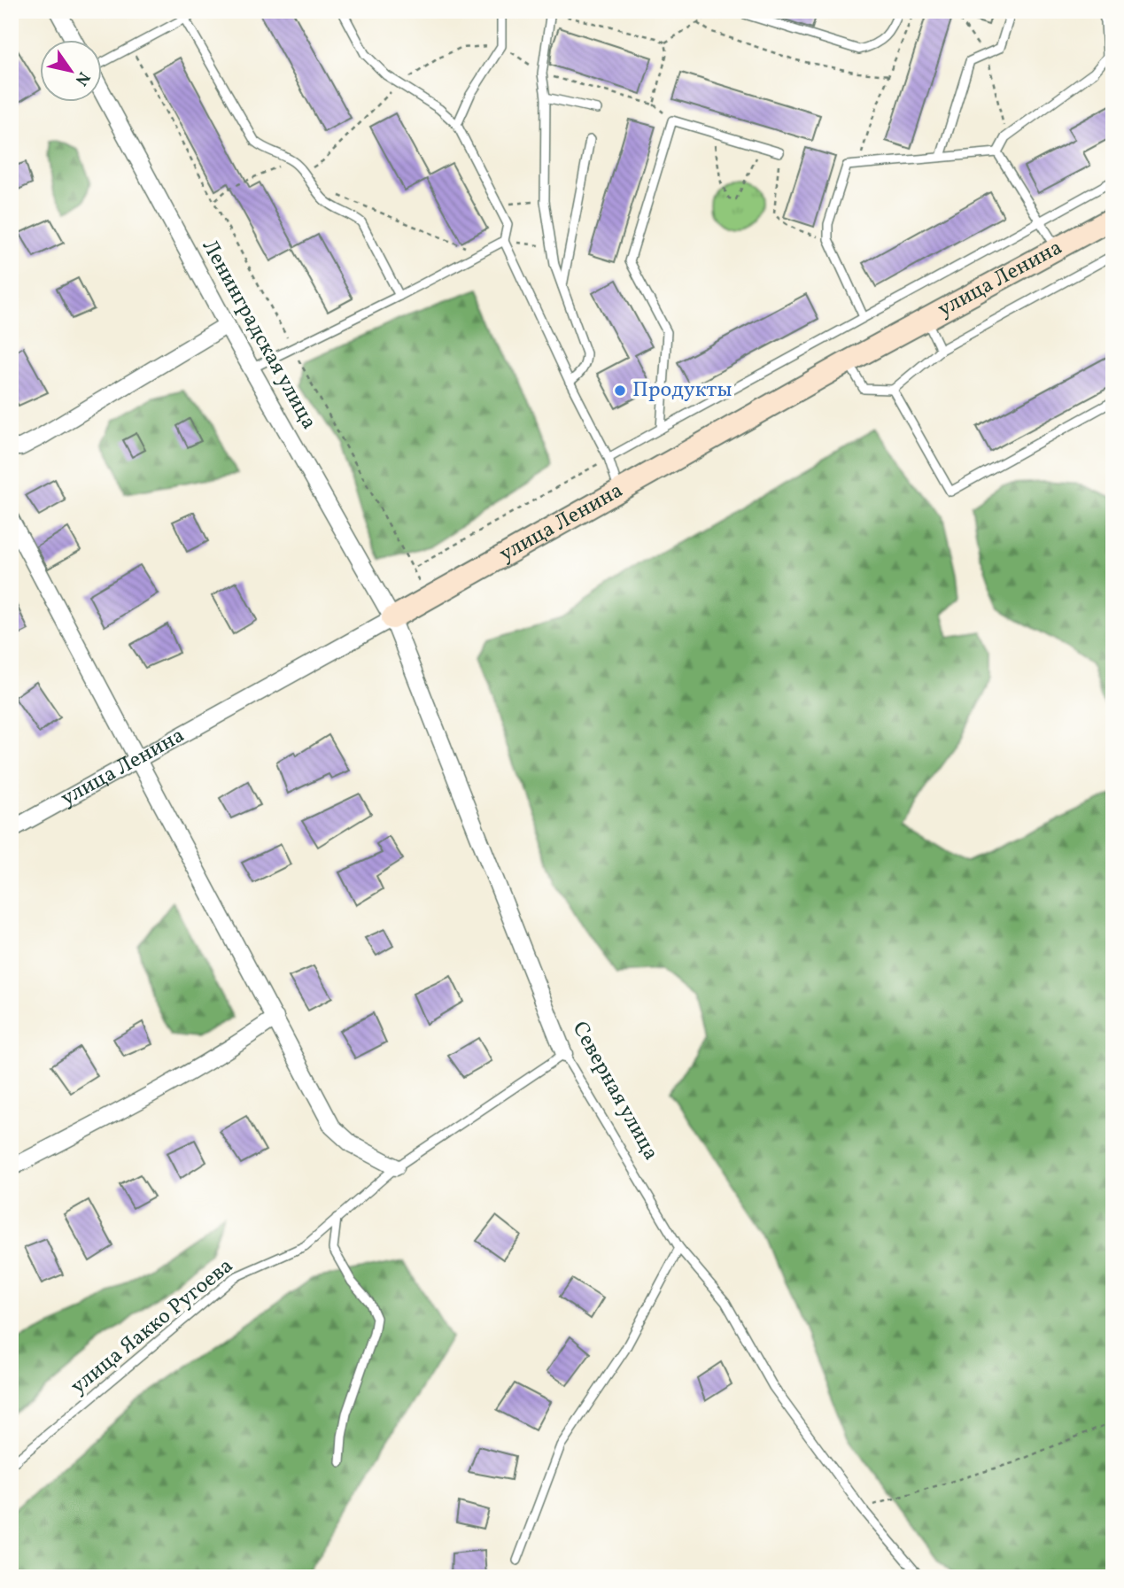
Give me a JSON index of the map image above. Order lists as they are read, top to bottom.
{
  "streets": {
    "street": ["улица Ленина", "Ленинградская улица", "Северная улица"],
    "lane": ["улица Яакко Ругоева"]
  },
  "crossings": [
    ["улица Ленина", "Ленинградская улица"],
    ["улица Ленина", "Северная улица"],
    ["Ленинградская улица", "Северная улица"],
    ["Северная улица", "улица Яакко Ругоева"]
  ],
  "places": ["Продукты"],
  "north": "bottom right"
}
